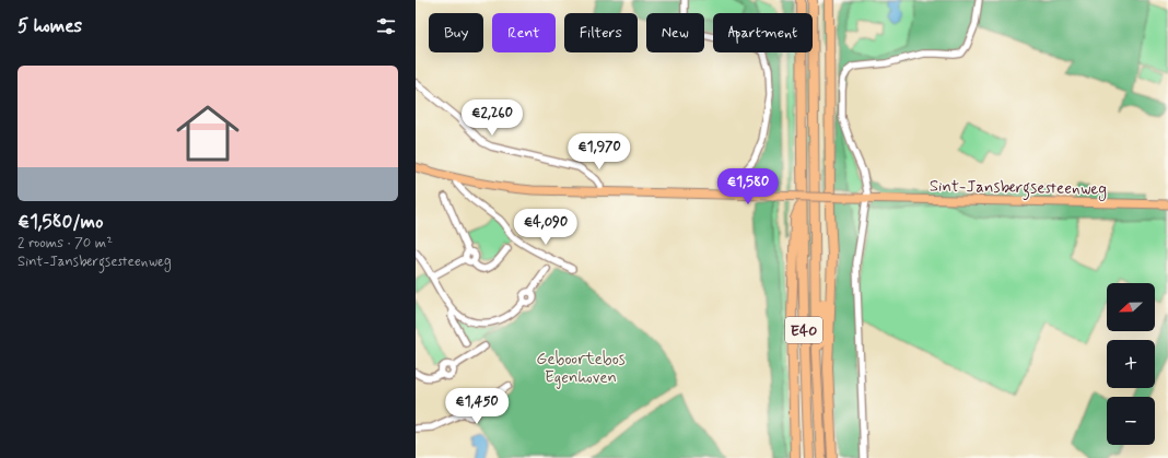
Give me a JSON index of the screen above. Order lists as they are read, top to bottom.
{
  "streets": {
    "highway": ["E40"],
    "main road": ["Sint-Jansbergsesteenweg"]
  },
  "parks": ["Geboortebos Egenhoven"],
  "north": "left",
  "page": {
    "heading": "5 homes",
    "chip": [
      "Buy",
      "Rent",
      "Filters",
      "New",
      "Apartment"
    ],
    "list": [
      {
        "name": "€1,580/mo",
        "note": "2 rooms · 70 m² · Sint-Jansbergsesteenweg"
      }
    ],
    "price": [
      "€2,260",
      "€1,970",
      "€1,580",
      "€4,090",
      "€1,450"
    ],
    "map_buttons": ["+", "−"]
  }
}
